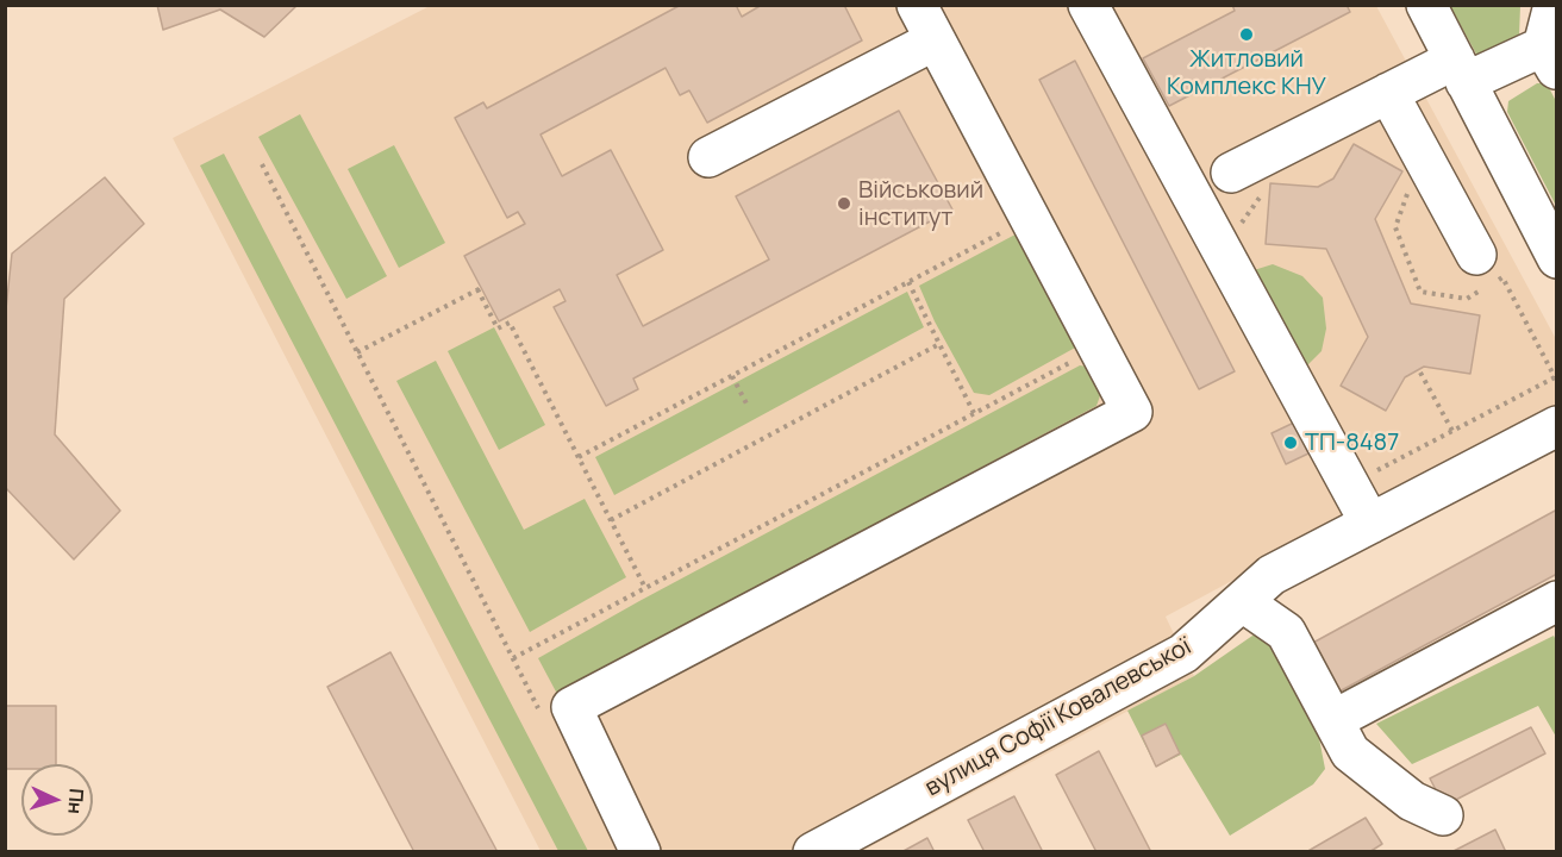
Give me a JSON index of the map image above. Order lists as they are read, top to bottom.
{
  "streets": {
    "street": ["вулиця Софії Ковалевської"]
  },
  "places": ["Житловий Комплекс КНУ", "Військовий інститут", "ТП-8487"],
  "north": "right"
}
